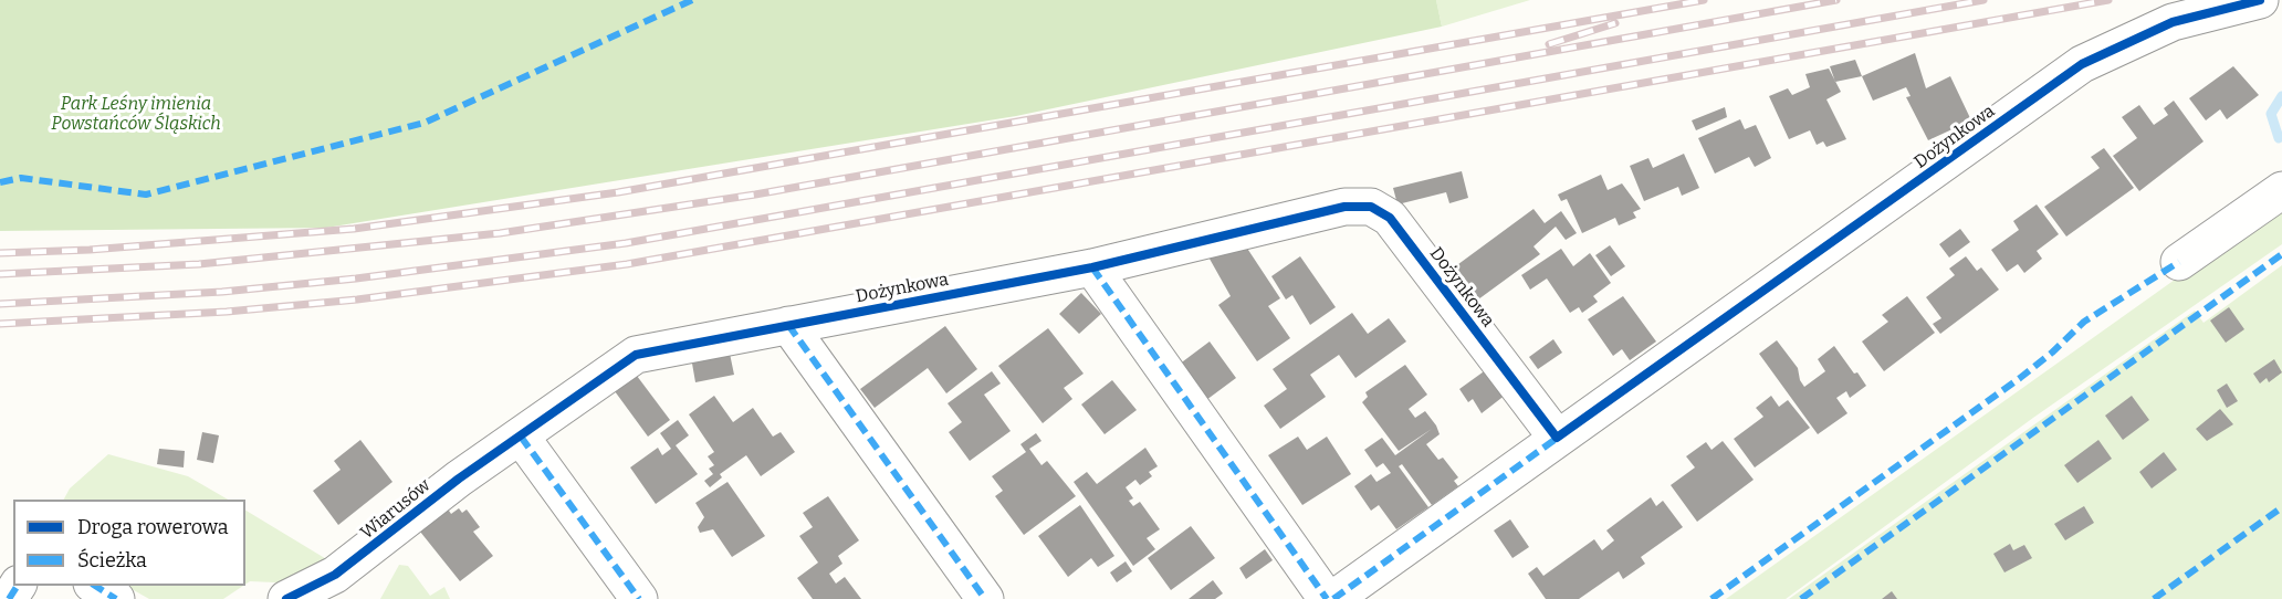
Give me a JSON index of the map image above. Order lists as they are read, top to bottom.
{
  "streets": {
    "street": ["Dożynkowa", "Wiarusów"]
  },
  "crossings": [
    ["Dożynkowa", "Wiarusów"]
  ],
  "parks": ["Park Leśny imienia Powstańców Śląskich"],
  "legend": ["Droga rowerowa", "Ścieżka"]
}
